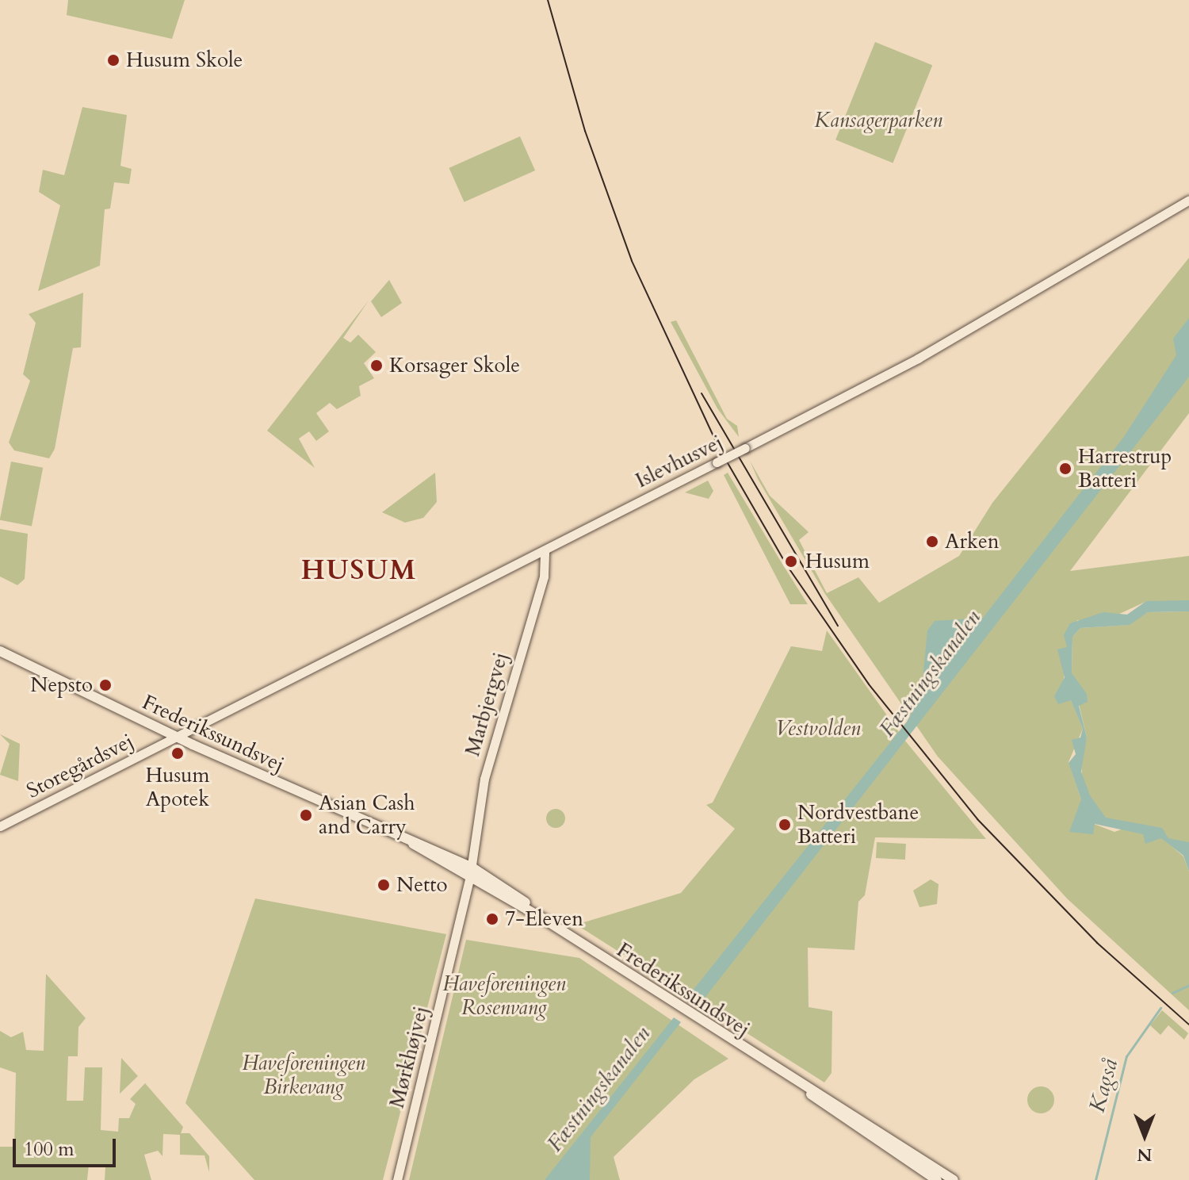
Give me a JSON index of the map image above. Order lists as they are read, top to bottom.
{
  "streets": {
    "main road": ["Frederikssundsvej"],
    "street": [
      "Islevhusvej",
      "Marbjergvej",
      "Storegårdsvej",
      "Mørkhøjvej"
    ]
  },
  "crossings": [
    ["Islevhusvej", "Marbjergvej"],
    ["Islevhusvej", "Frederikssundsvej"],
    ["Islevhusvej", "Storegårdsvej"],
    ["Marbjergvej", "Frederikssundsvej"],
    ["Marbjergvej", "Mørkhøjvej"],
    ["Frederikssundsvej", "Storegårdsvej"],
    ["Frederikssundsvej", "Mørkhøjvej"]
  ],
  "districts": ["HUSUM"],
  "water": ["Fæstningskanalen", "Kagså"],
  "parks": [
    "Kansagerparken",
    "Vestvolden",
    "Haveforeningen Rosenvang",
    "Haveforeningen Birkevang"
  ],
  "places": [
    "Husum Skole",
    "Korsager Skole",
    "Harrestrup Batteri",
    "Arken",
    "Husum",
    "Nepsto",
    "Husum Apotek",
    "Asian Cash and Carry",
    "Nordvestbane Batteri",
    "Netto",
    "7-Eleven"
  ],
  "scale_bar": "100 m",
  "north": "bottom"
}
